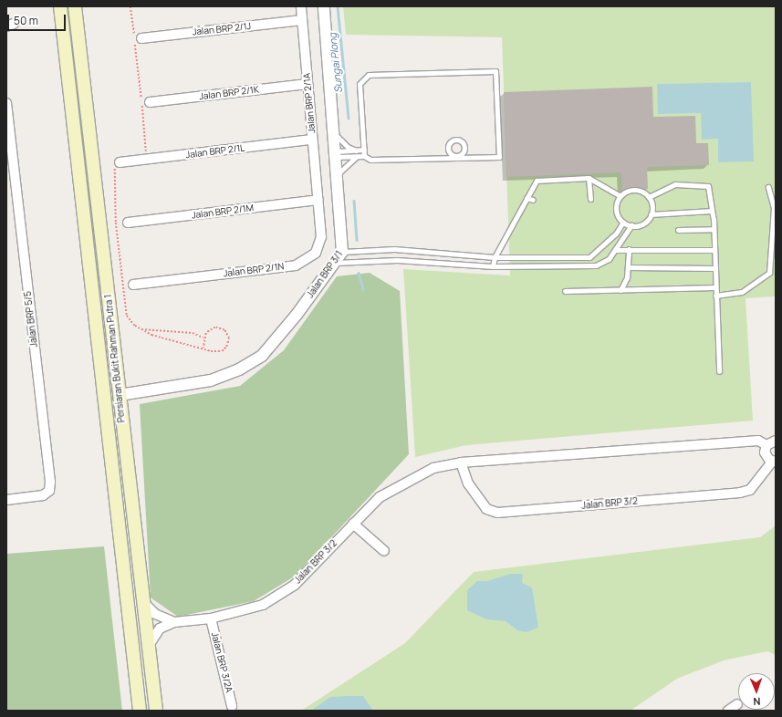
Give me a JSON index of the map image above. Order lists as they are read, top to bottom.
{
  "streets": {
    "main road": ["Persiaran Bukit Rahman Putra 1"],
    "street": [
      "Jalan BRP 2/1J",
      "Jalan BRP 2/1K",
      "Jalan BRP 2/1A",
      "Jalan BRP 2/1L",
      "Jalan BRP 2/1M",
      "Jalan BRP 2/1N",
      "Jalan BRP 3/1",
      "Jalan BRP 5/5",
      "Jalan BRP 3/2",
      "Jalan BRP 3/2A"
    ]
  },
  "crossings": [
    ["Jalan BRP 2/1J", "Jalan BRP 2/1A"],
    ["Jalan BRP 2/1K", "Jalan BRP 2/1A"],
    ["Jalan BRP 2/1A", "Jalan BRP 2/1L"],
    ["Jalan BRP 2/1A", "Jalan BRP 2/1M"],
    ["Jalan BRP 2/1A", "Jalan BRP 2/1N"],
    ["Jalan BRP 2/1M", "Jalan BRP 2/1N"],
    ["Jalan BRP 3/1", "Persiaran Bukit Rahman Putra 1"],
    ["Persiaran Bukit Rahman Putra 1", "Jalan BRP 3/2"],
    ["Jalan BRP 3/2", "Jalan BRP 3/2A"]
  ],
  "water": ["Sungai Plong"],
  "scale_bar": "50 m",
  "north": "bottom"
}
